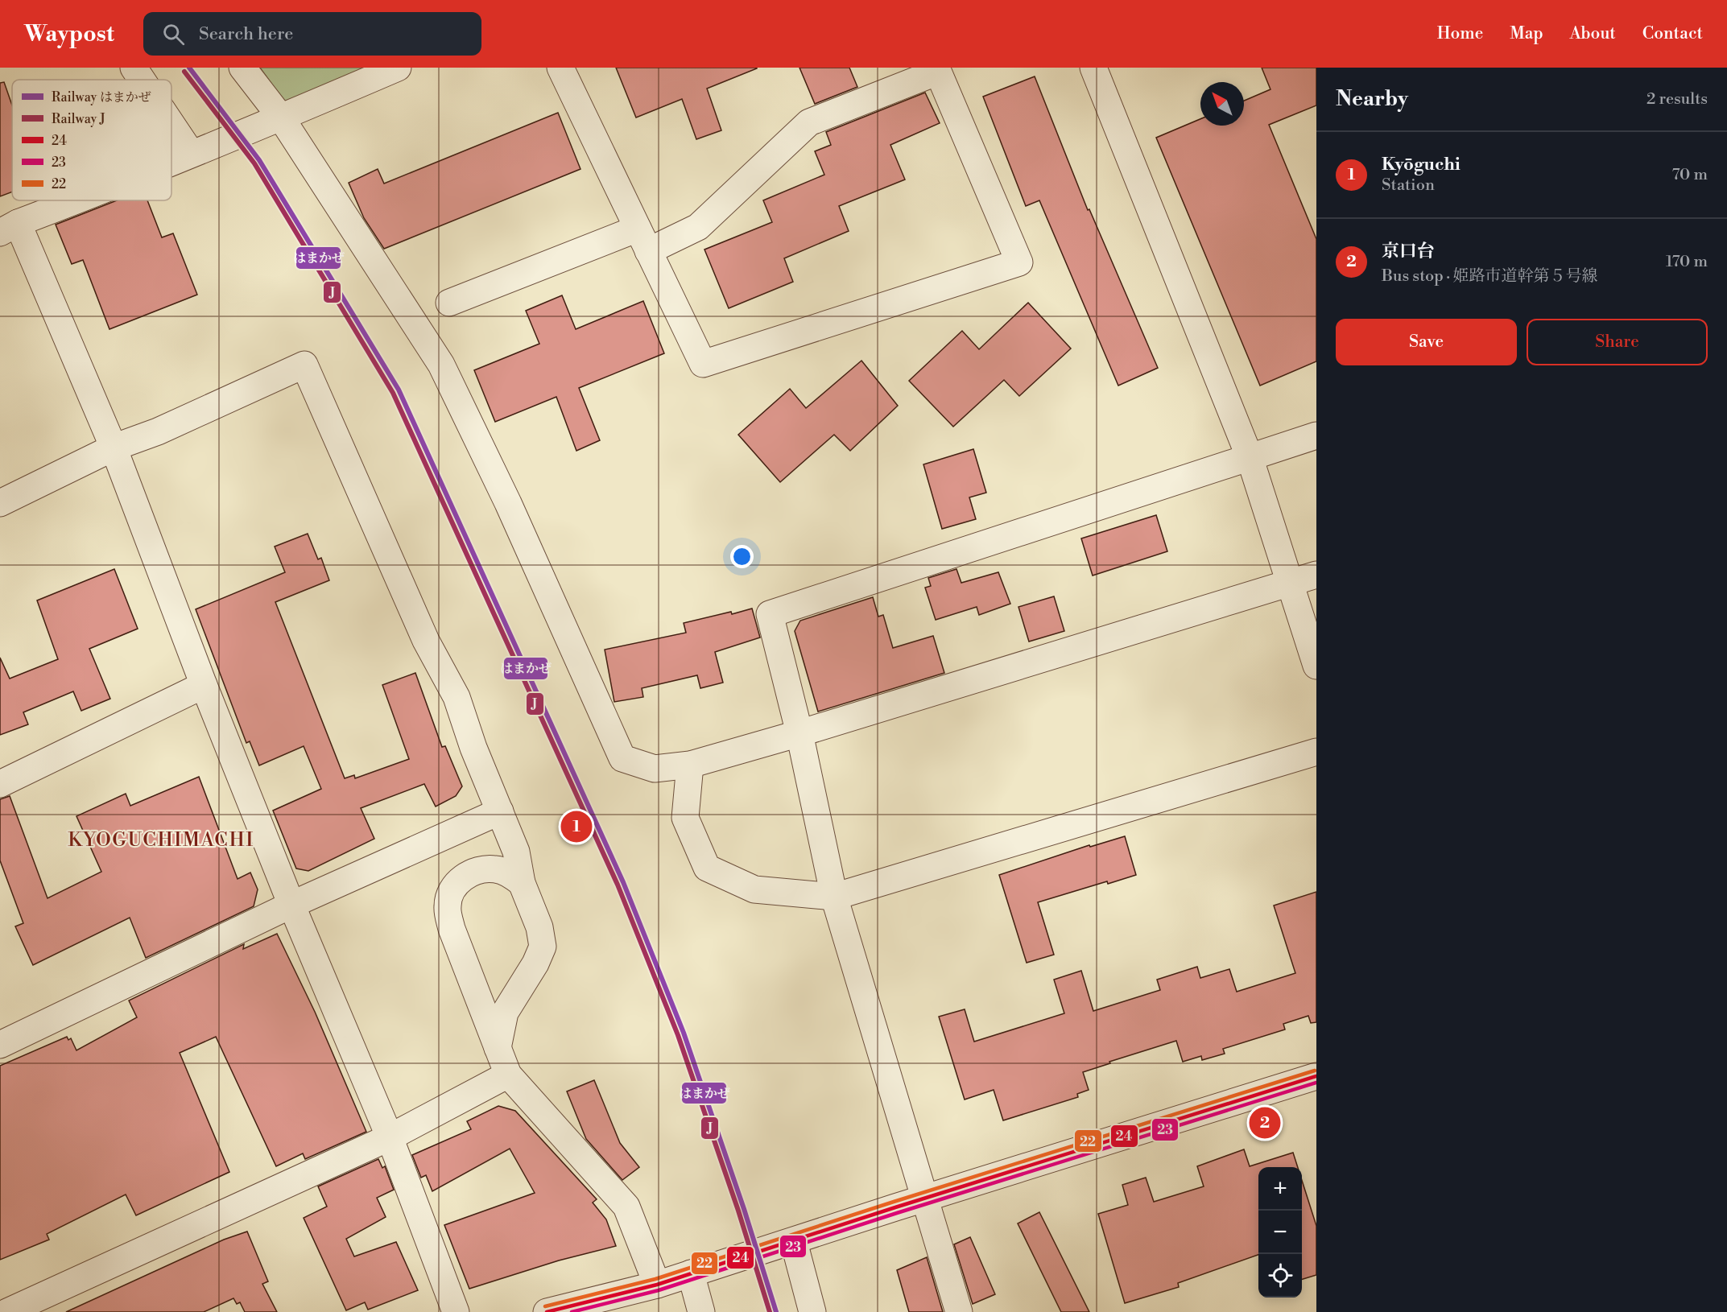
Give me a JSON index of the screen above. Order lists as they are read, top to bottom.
{
  "districts": ["KYOGUCHIMACHI"],
  "lines": [
    "rail line はまかぜ",
    "rail line J",
    "transit line 22",
    "transit line 24",
    "transit line 23"
  ],
  "legend": [
    "Railway はまかぜ",
    "Railway J",
    "24",
    "23",
    "22"
  ],
  "north": "top left",
  "page": {
    "header": "Waypost",
    "search": "Search here",
    "nav": [
      "Home",
      "Map",
      "About",
      "Contact"
    ],
    "heading": ["Nearby", "2 results"],
    "list": [
      {
        "mark": "1",
        "name": "Kyōguchi",
        "note": "Station",
        "value": "70 m"
      },
      {
        "mark": "2",
        "name": "京口台",
        "note": "Bus stop · 姫路市道幹第５号線",
        "value": "170 m"
      }
    ],
    "buttons": ["Save", "Share"],
    "pins": ["1", "2"],
    "map_buttons": ["+", "−"]
  }
}
